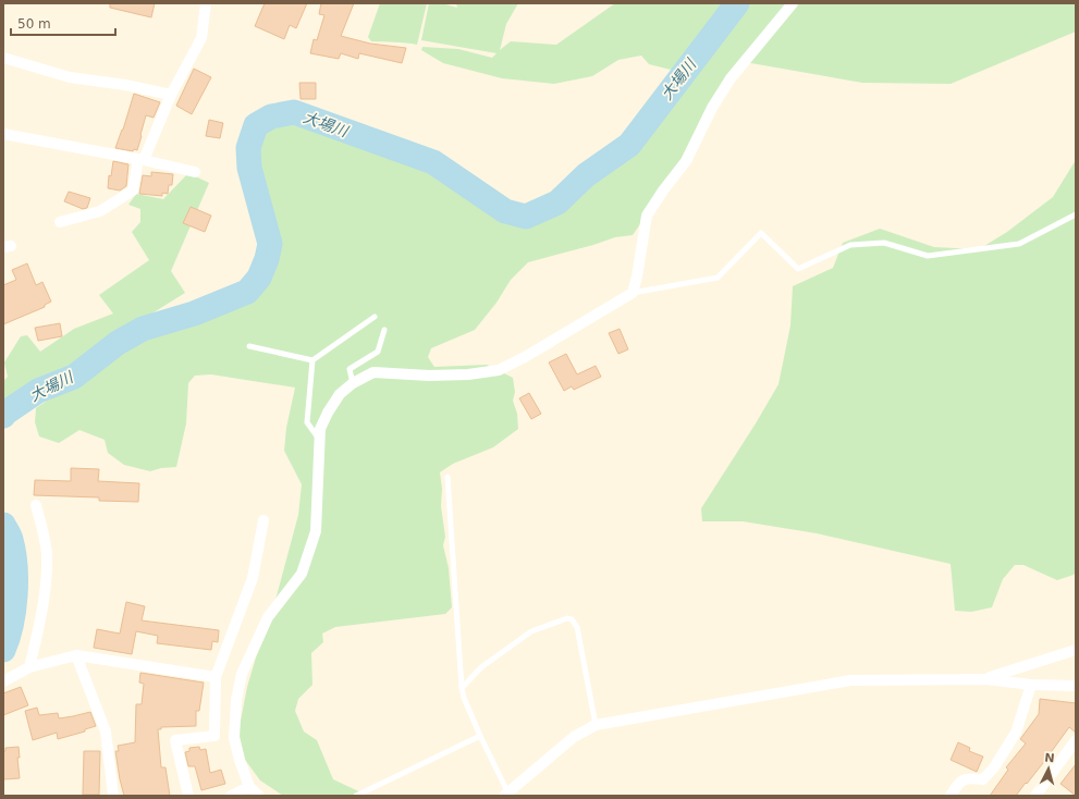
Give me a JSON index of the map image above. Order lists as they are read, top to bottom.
{
  "water": ["大場川"],
  "scale_bar": "50 m",
  "north": "top"
}
